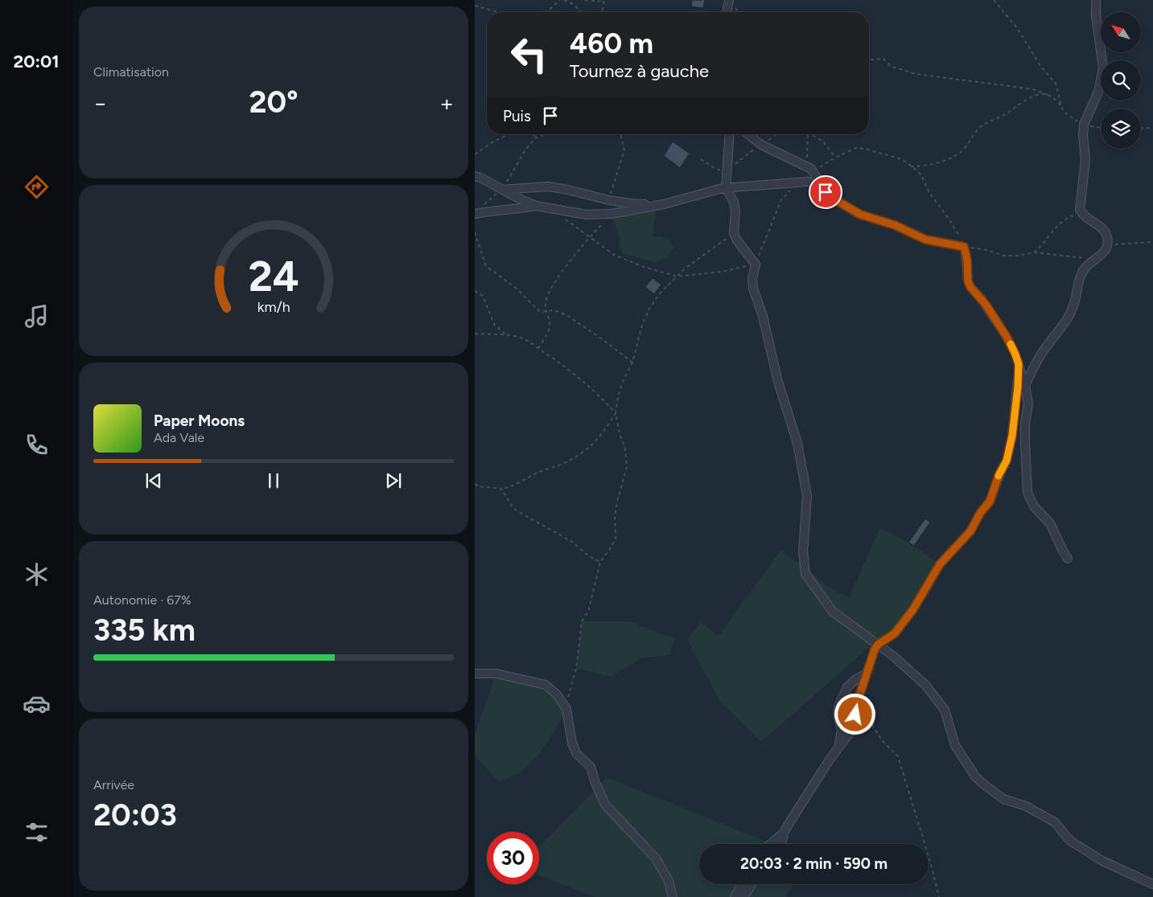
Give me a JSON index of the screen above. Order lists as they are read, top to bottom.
{
  "north": "top left",
  "page": {
    "tabs": "20:01",
    "tile": [
      "Climatisation",
      ["Autonomie · 67%", "335 km"],
      ["Arrivée", "20:03"]
    ],
    "turn": ["460 m", "Tournez à gauche"],
    "heat": ["−", "20°", "+"],
    "then": "Puis",
    "song": ["Paper Moons", "Ada Vale"],
    "limit": "30",
    "trip": "20:03 · 2 min · 590 m",
    "gauge": ["24", "km/h"]
  }
}
